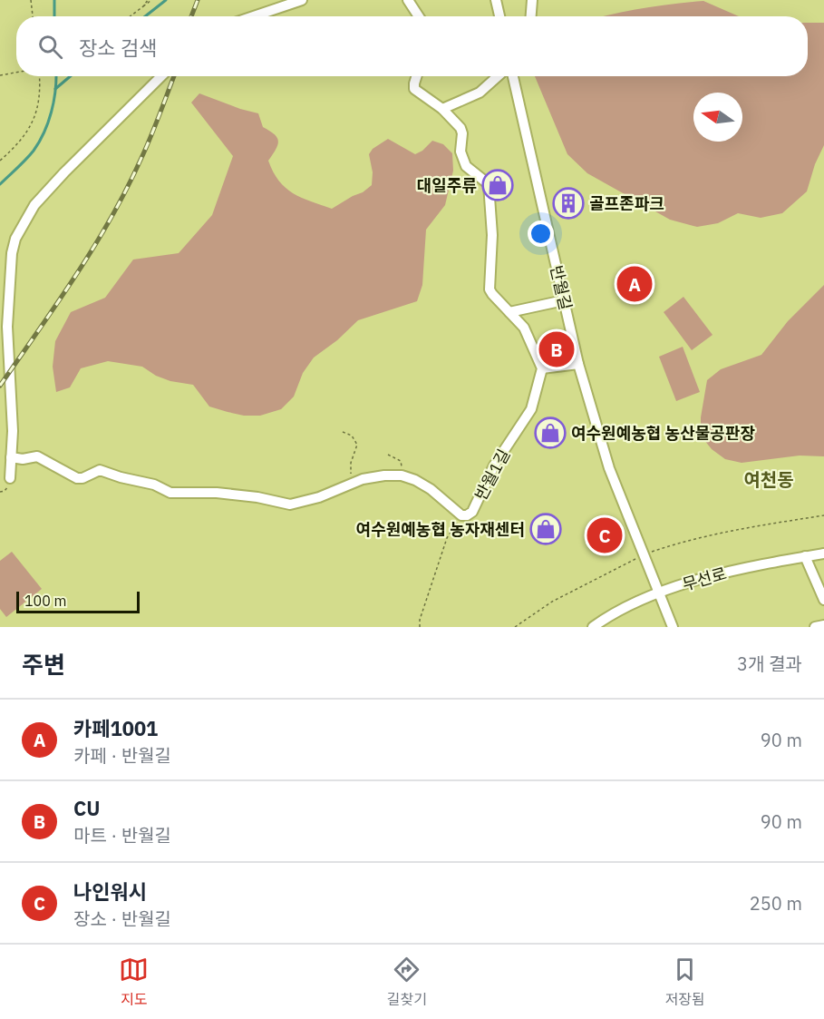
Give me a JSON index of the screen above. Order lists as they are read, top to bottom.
{
  "streets": {
    "street": ["반월길", "반월1길", "무선로"]
  },
  "crossings": [
    ["반월길", "무선로"]
  ],
  "districts": ["여천동"],
  "places": {
    "shop": ["대일주류", "여수원예농협 농산물공판장", "여수원예농협 농자재센터"],
    "building": ["골프존파크"]
  },
  "scale_bar": "100 m",
  "north": "left",
  "page": {
    "search": "장소 검색",
    "pins": ["A", "B", "C"],
    "scale": "100 m",
    "heading": ["주변", "3개 결과"],
    "list": [
      {
        "mark": "A",
        "name": "카페1001",
        "note": "카페 · 반월길",
        "value": "90 m"
      },
      {
        "mark": "B",
        "name": "CU",
        "note": "마트 · 반월길",
        "value": "90 m"
      },
      {
        "mark": "C",
        "name": "나인워시",
        "note": "장소 · 반월길",
        "value": "250 m"
      }
    ],
    "nav": ["지도", "길찾기", "저장됨"]
  }
}
